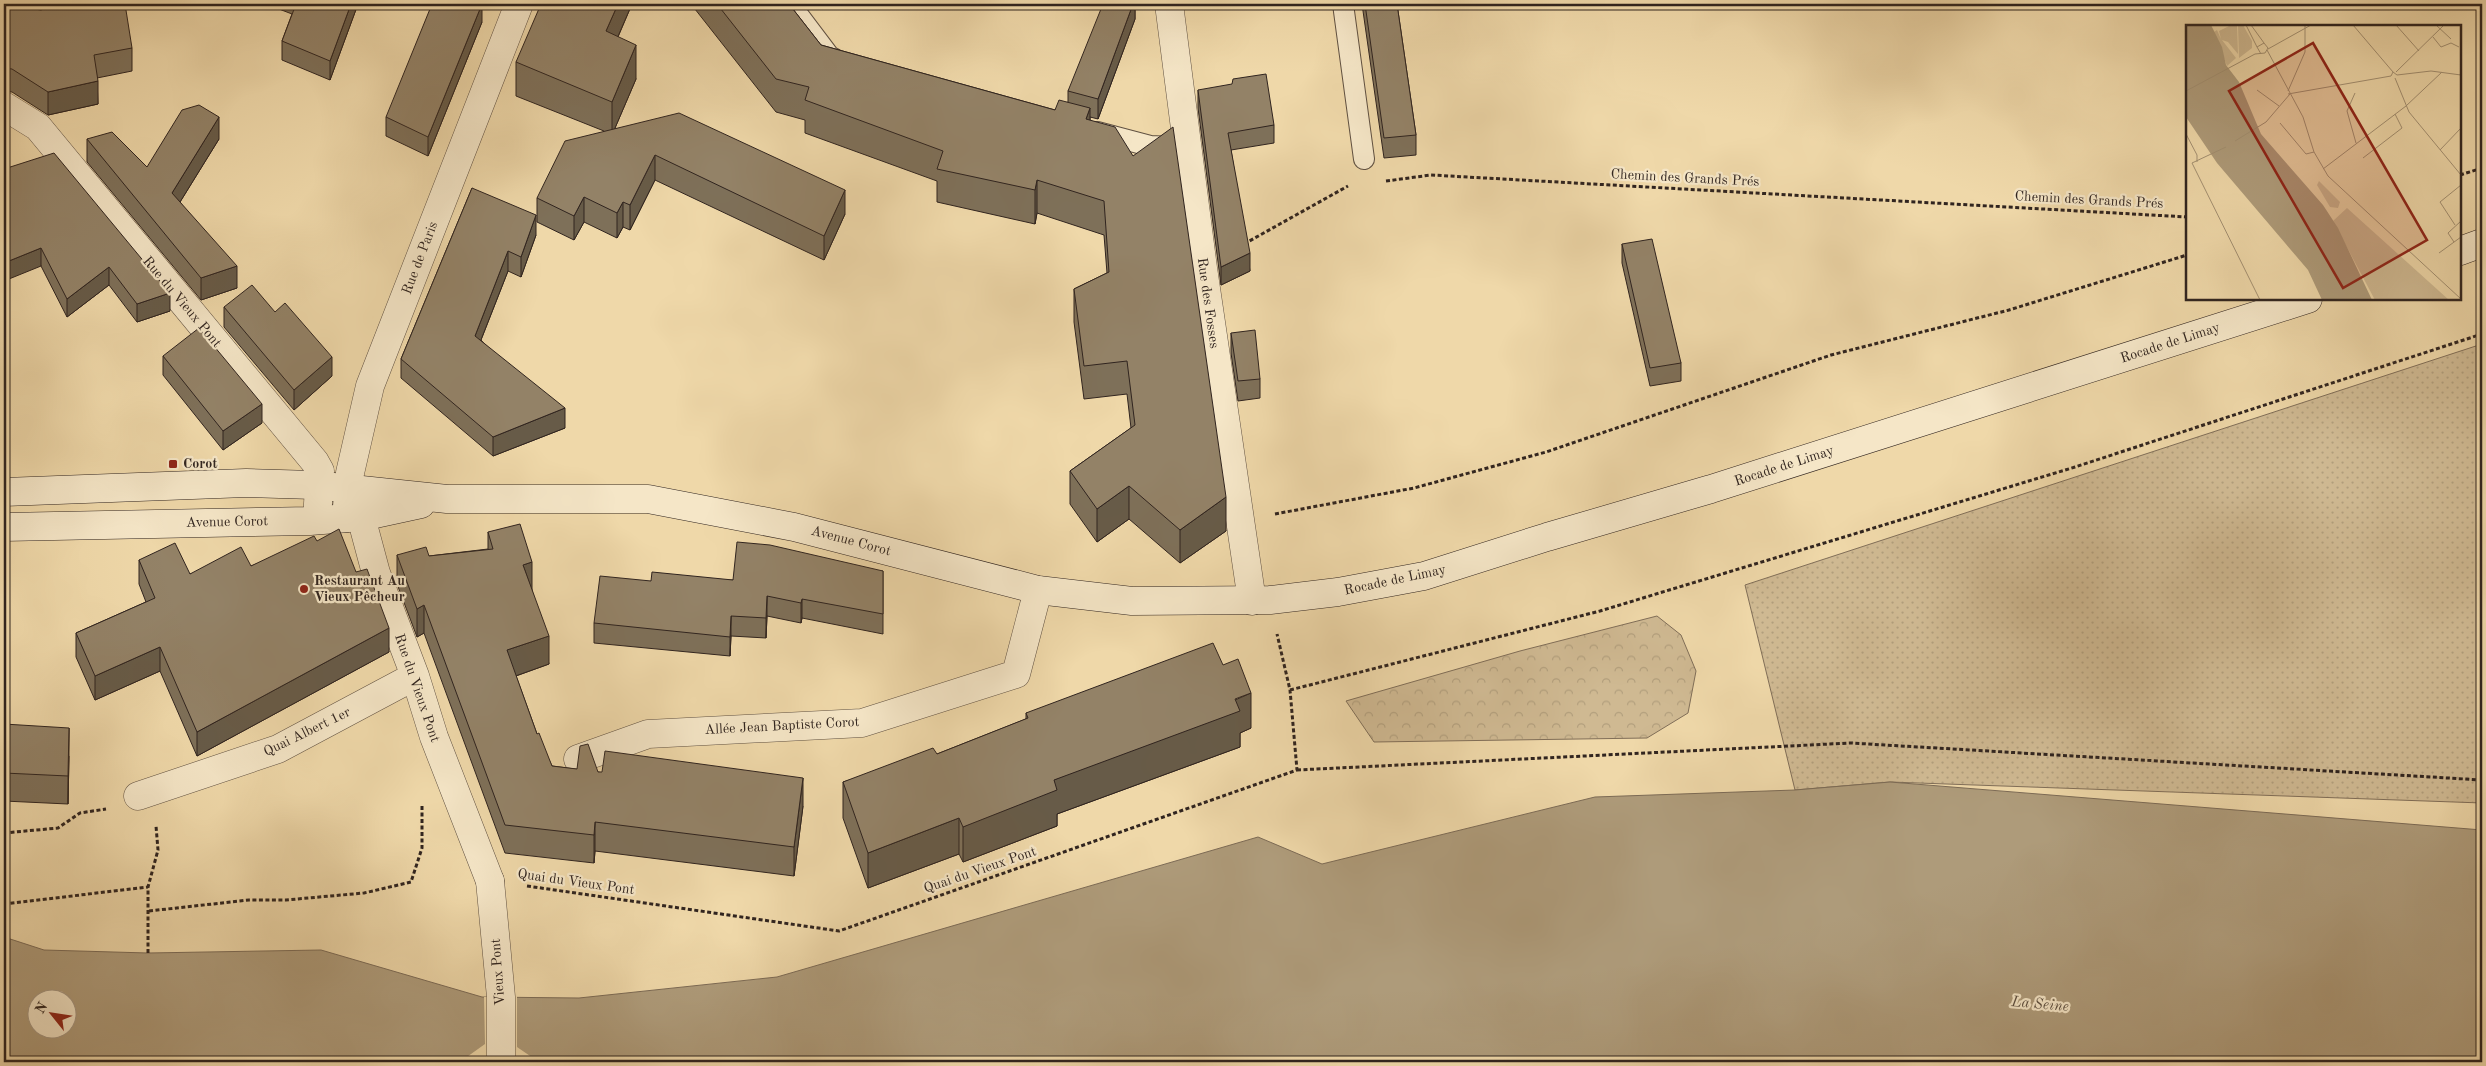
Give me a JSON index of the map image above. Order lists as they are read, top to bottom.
{
  "streets": {
    "street": [
      "Rue de Paris",
      "Rue du Vieux Pont",
      "Rue des Fosses",
      "Rocade de Limay",
      "Avenue Corot",
      "Allée Jean Baptiste Corot",
      "Quai Albert 1er",
      "Vieux Pont"
    ],
    "path": ["Chemin des Grands Prés", "Quai du Vieux Pont"]
  },
  "crossings": [
    ["Rue de Paris", "Rue du Vieux Pont"],
    ["Rue de Paris", "Avenue Corot"],
    ["Rue du Vieux Pont", "Avenue Corot"],
    ["Rue du Vieux Pont", "Quai Albert 1er"],
    ["Rue du Vieux Pont", "Quai du Vieux Pont"],
    ["Rue du Vieux Pont", "Vieux Pont"],
    ["Rue des Fosses", "Rocade de Limay"],
    ["Rue des Fosses", "Avenue Corot"],
    ["Rocade de Limay", "Avenue Corot"],
    ["Avenue Corot", "Allée Jean Baptiste Corot"],
    ["Quai du Vieux Pont", "Vieux Pont"]
  ],
  "water": ["La Seine"],
  "places": {
    "transit": ["Corot"],
    "other": ["Restaurant Au Vieux Pêcheur"]
  },
  "north": "top left"
}
